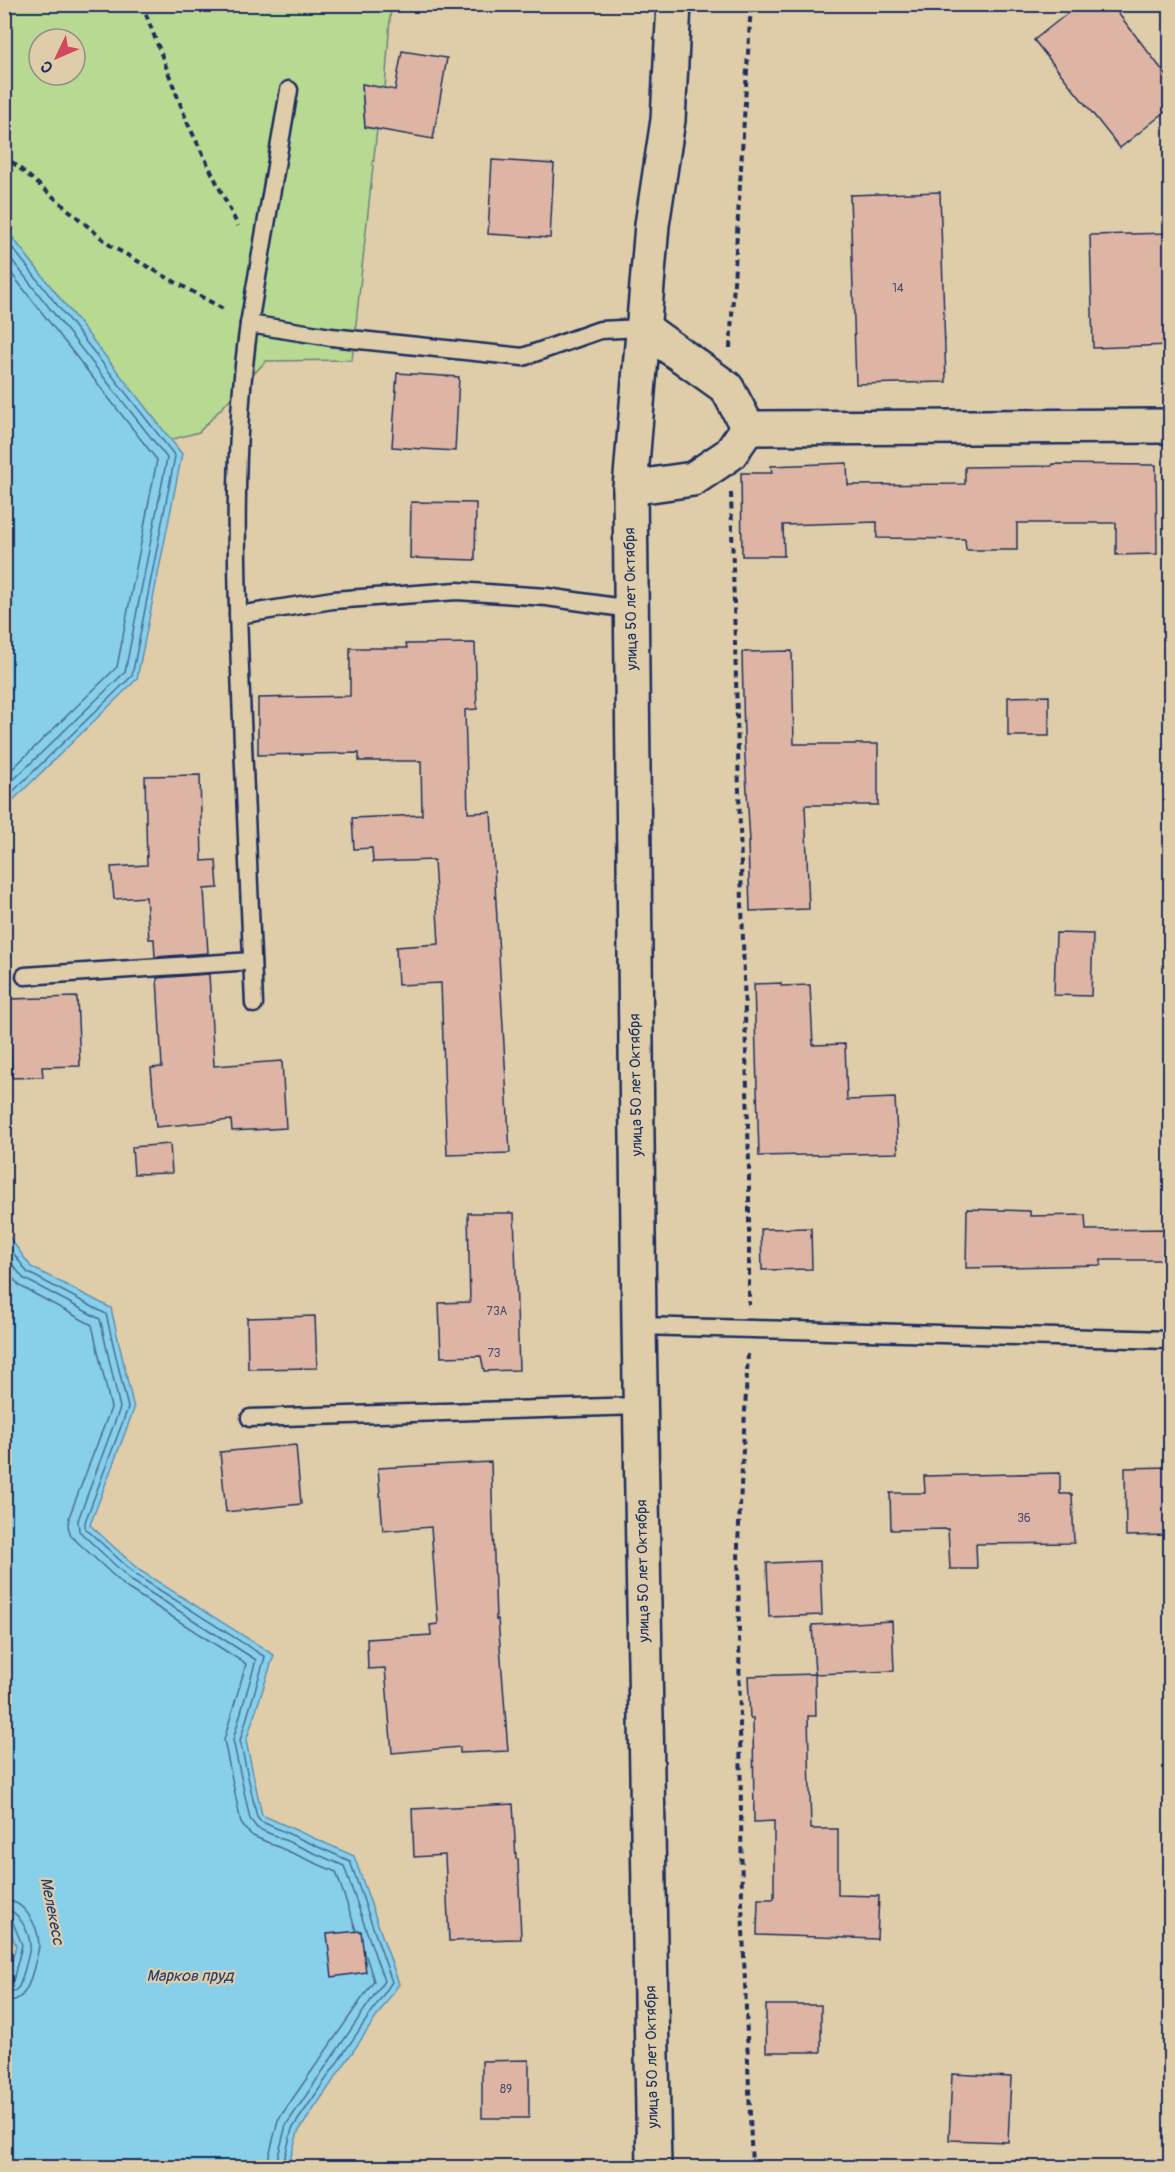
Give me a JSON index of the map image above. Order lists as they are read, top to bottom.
{
  "streets": {
    "main road": ["улица 50 лет Октября"]
  },
  "water": ["Мелекесс", "Марков пруд"],
  "house_numbers": [
    "14",
    "73А",
    "73",
    "36",
    "89"
  ],
  "north": "bottom left"
}
